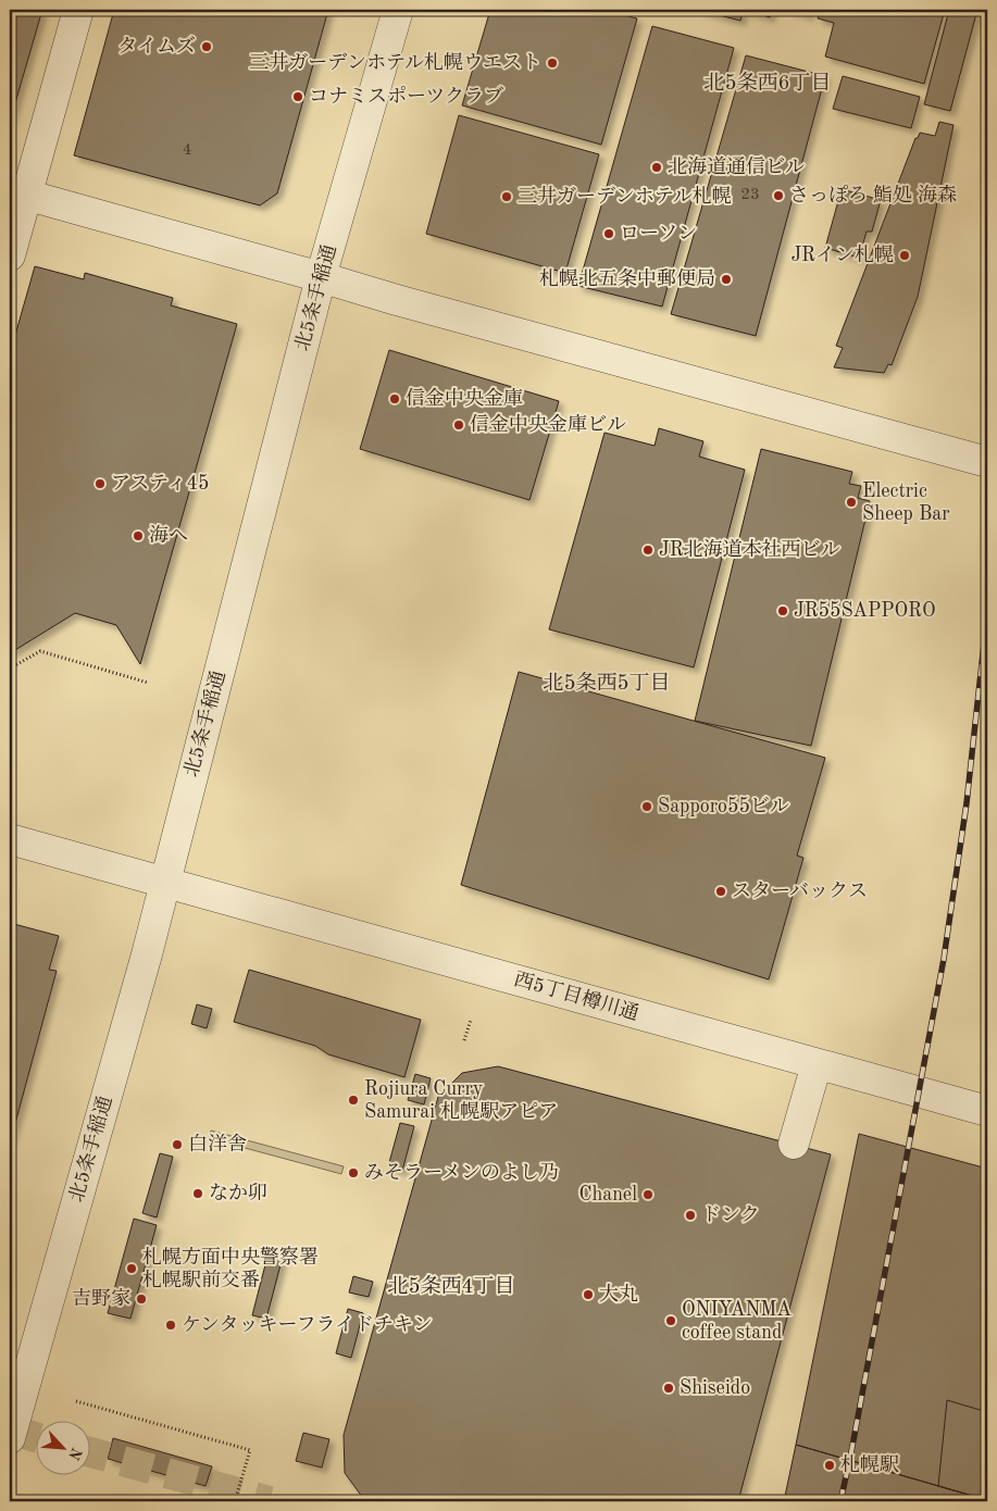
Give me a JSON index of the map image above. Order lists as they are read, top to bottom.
{
  "streets": {
    "street": ["北5条手稲通", "西5丁目樽川通"]
  },
  "crossings": [
    ["北5条手稲通", "西5丁目樽川通"]
  ],
  "districts": ["北5条西6丁目", "北5条西5丁目", "北5条西4丁目"],
  "places": [
    "タイムズ",
    "三井ガーデンホテル札幌ウエスト",
    "コナミスポーツクラブ",
    "北海道通信ビル",
    "さっぽろ 鮨処 海森",
    "三井ガーデンホテル札幌",
    "ローソン",
    "JRイン札幌",
    "札幌北五条中郵便局",
    "信金中央金庫",
    "信金中央金庫ビル",
    "アスティ45",
    "Electric Sheep Bar",
    "海へ",
    "JR北海道本社西ビル",
    "JR55SAPPORO",
    "Sapporo55ビル",
    "スターバックス",
    "Rojiura Curry Samurai 札幌駅アピア",
    "白洋舎",
    "みそラーメンのよし乃",
    "なか卯",
    "Chanel",
    "ドンク",
    "札幌方面中央警察署 札幌駅前交番",
    "大丸",
    "吉野家",
    "ONIYANMA coffee stand",
    "ケンタッキーフライドチキン",
    "Shiseido",
    "札幌駅"
  ],
  "house_numbers": ["4", "23"],
  "north": "bottom right"
}
